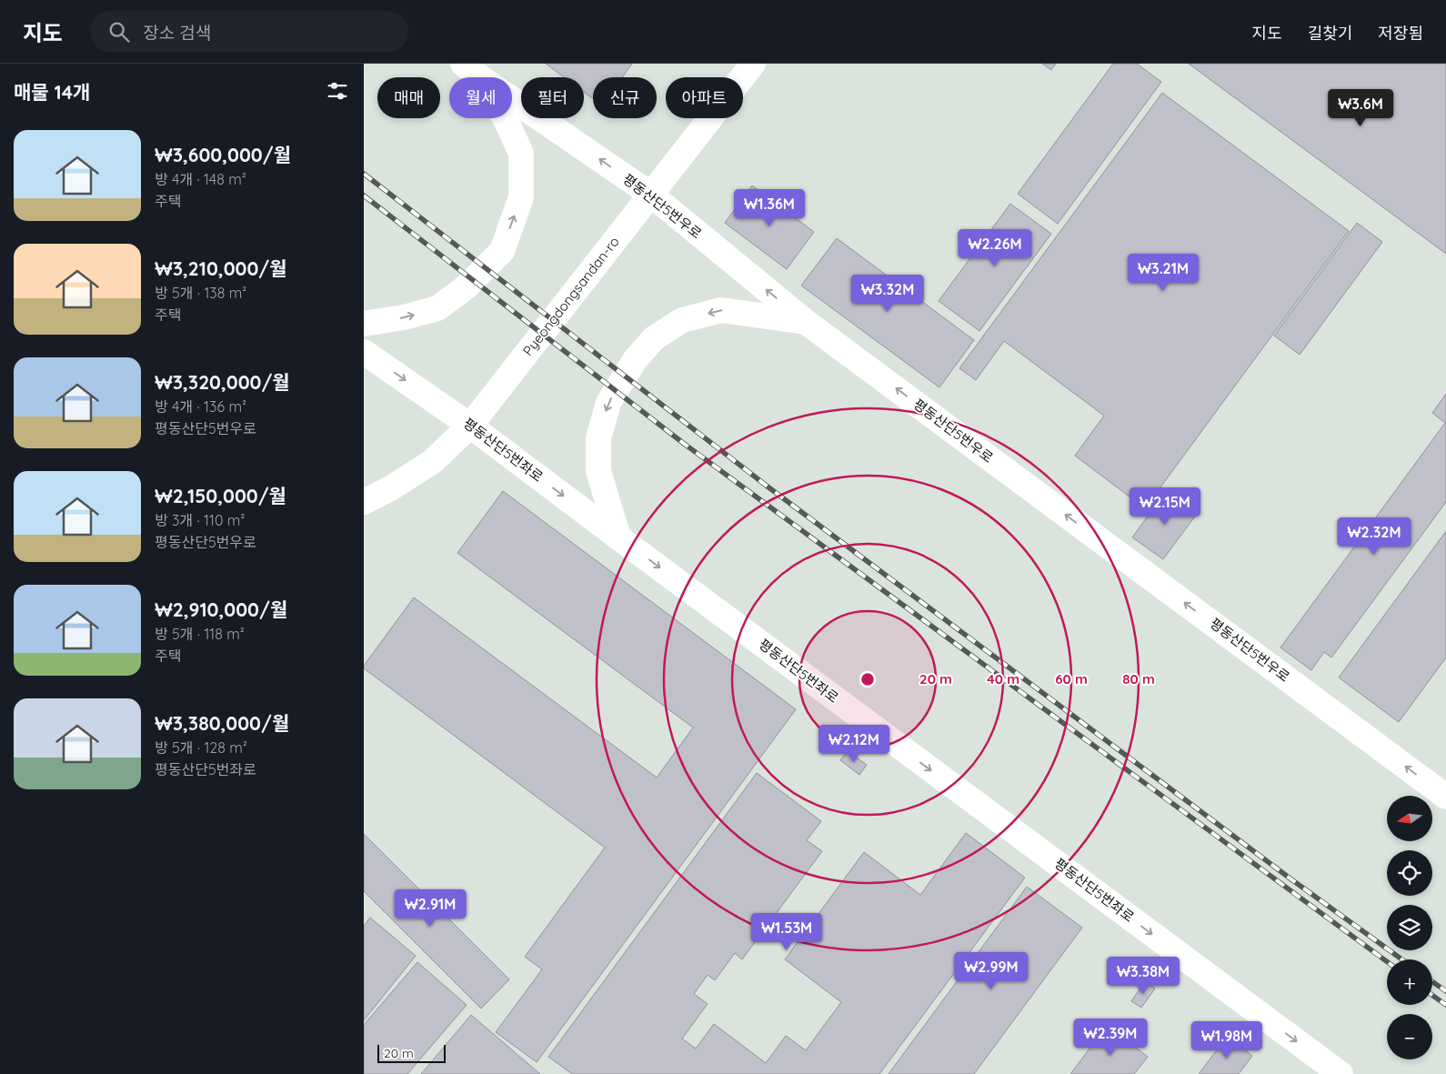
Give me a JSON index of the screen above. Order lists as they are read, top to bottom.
{
  "streets": {
    "street": ["평동산단5번우로", "Pyeongdongsandan-ro", "평동산단5번좌로"]
  },
  "crossings": [
    ["평동산단5번우로", "Pyeongdongsandan-ro"],
    ["Pyeongdongsandan-ro", "평동산단5번좌로"]
  ],
  "one_way": ["평동산단5번우로", "평동산단5번좌로"],
  "scale_bar": "20 m",
  "north": "left",
  "page": {
    "header": "지도",
    "search": "장소 검색",
    "nav": ["지도", "길찾기", "저장됨"],
    "heading": "매물 14개",
    "chip": [
      "매매",
      "월세",
      "필터",
      "신규",
      "아파트"
    ],
    "price": [
      "₩3.6M",
      "₩1.36M",
      "₩2.26M",
      "₩3.21M",
      "₩3.32M",
      "₩2.15M",
      "₩2.32M",
      "₩2.12M",
      "₩2.91M",
      "₩1.53M",
      "₩2.99M",
      "₩3.38M",
      "₩2.39M",
      "₩1.98M"
    ],
    "list": [
      {
        "name": "₩3,600,000/월",
        "note": "방 4개 · 148 m² · 주택"
      },
      {
        "name": "₩3,210,000/월",
        "note": "방 5개 · 138 m² · 주택"
      },
      {
        "name": "₩3,320,000/월",
        "note": "방 4개 · 136 m² · 평동산단5번우로"
      },
      {
        "name": "₩2,150,000/월",
        "note": "방 3개 · 110 m² · 평동산단5번우로"
      },
      {
        "name": "₩2,910,000/월",
        "note": "방 5개 · 118 m² · 주택"
      },
      {
        "name": "₩3,380,000/월",
        "note": "방 5개 · 128 m² · 평동산단5번좌로"
      }
    ],
    "map_buttons": ["+", "−"],
    "scale": "20 m"
  },
  "rings": [
    "20 m",
    "40 m",
    "60 m",
    "80 m"
  ]
}
